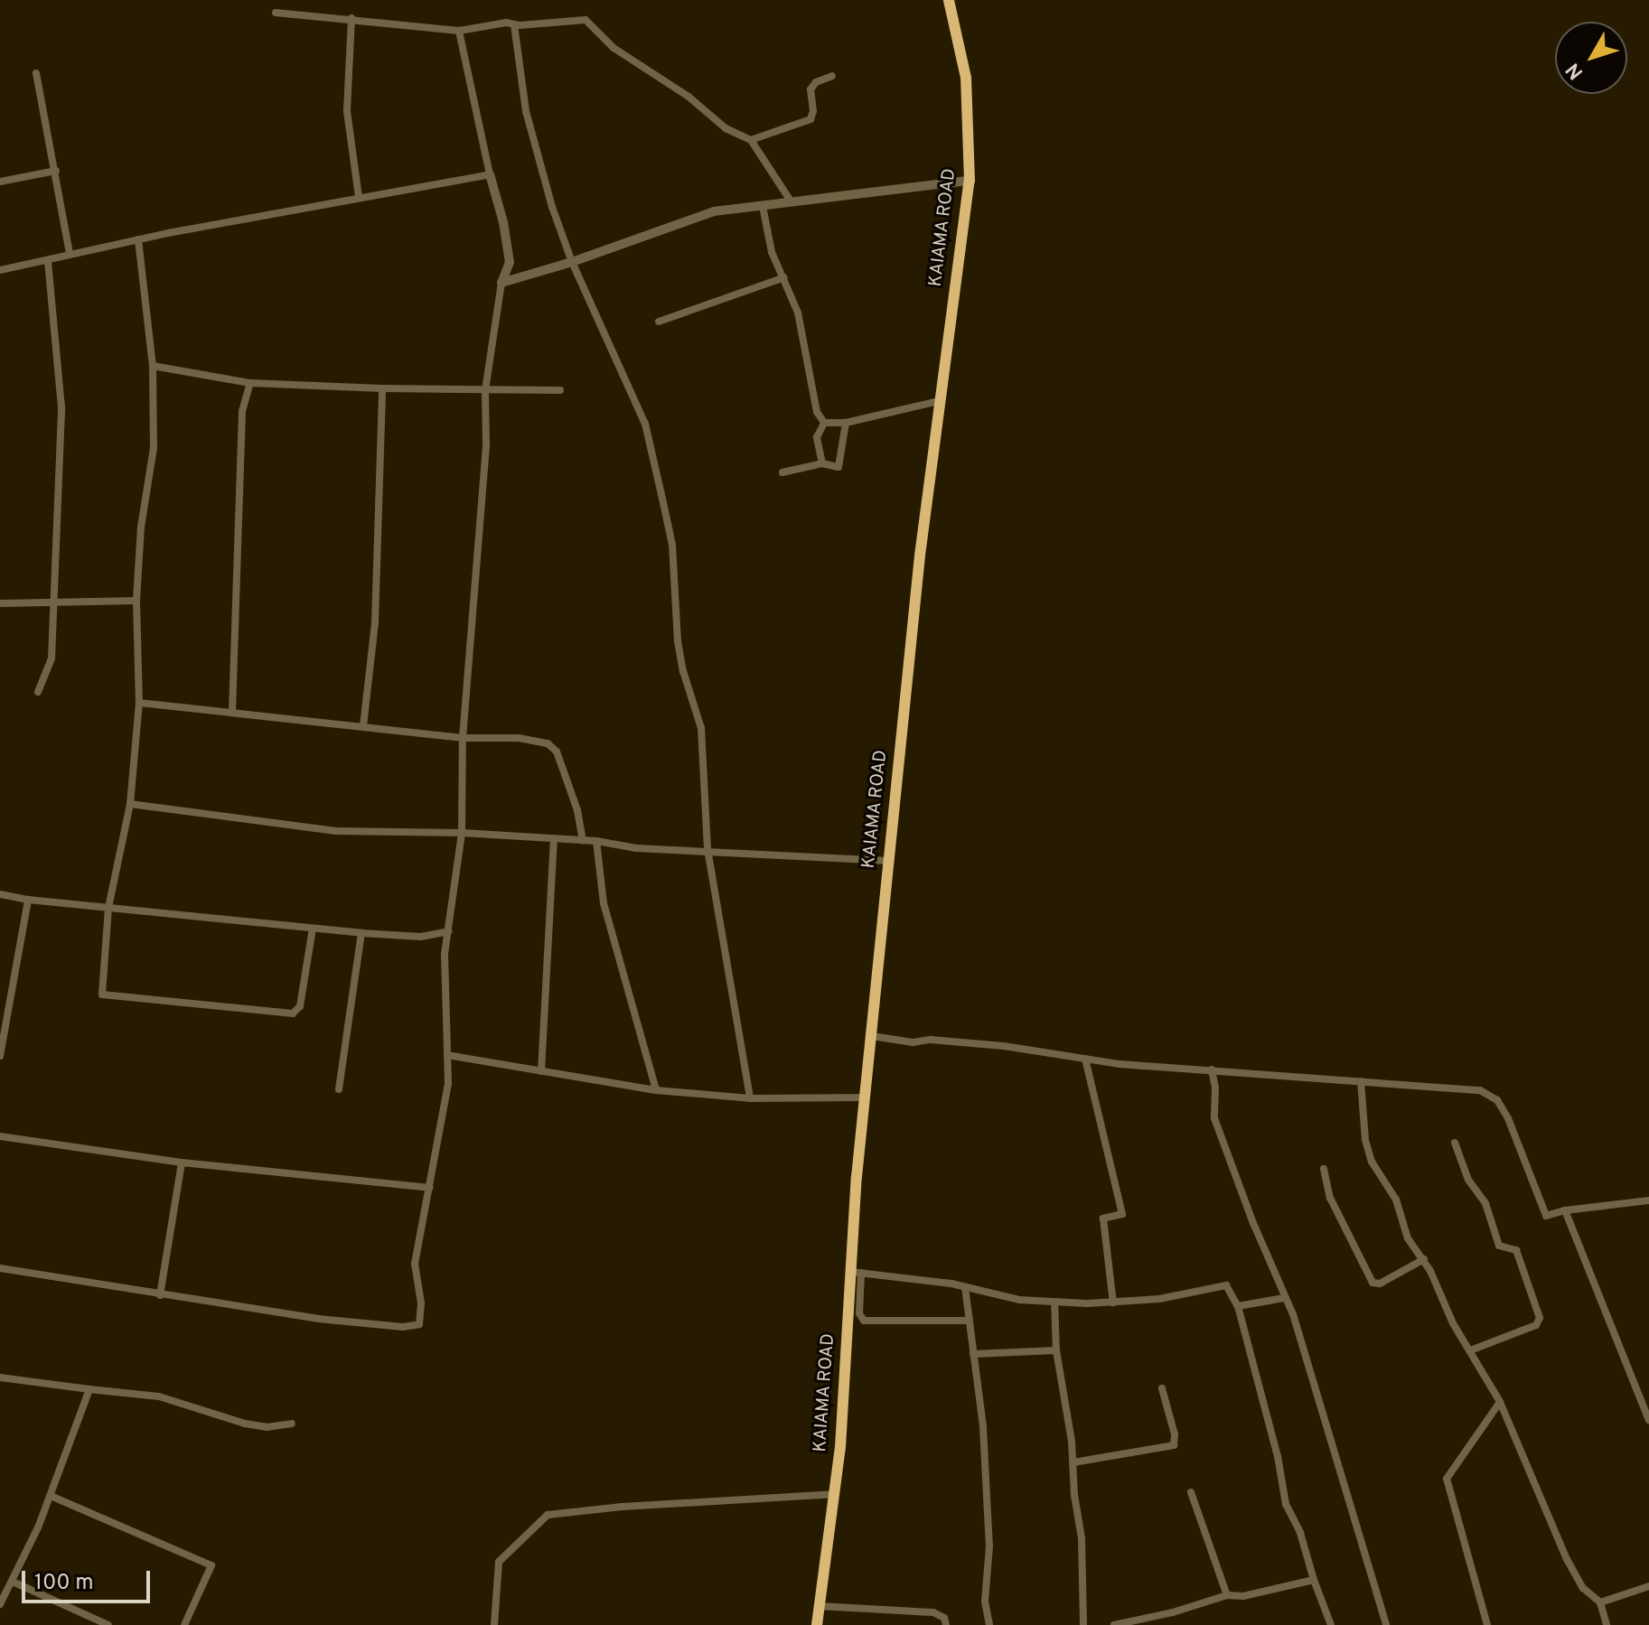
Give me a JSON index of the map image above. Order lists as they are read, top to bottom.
{
  "streets": {
    "highway": ["KAIAMA ROAD"]
  },
  "scale_bar": "100 m",
  "north": "bottom left"
}
